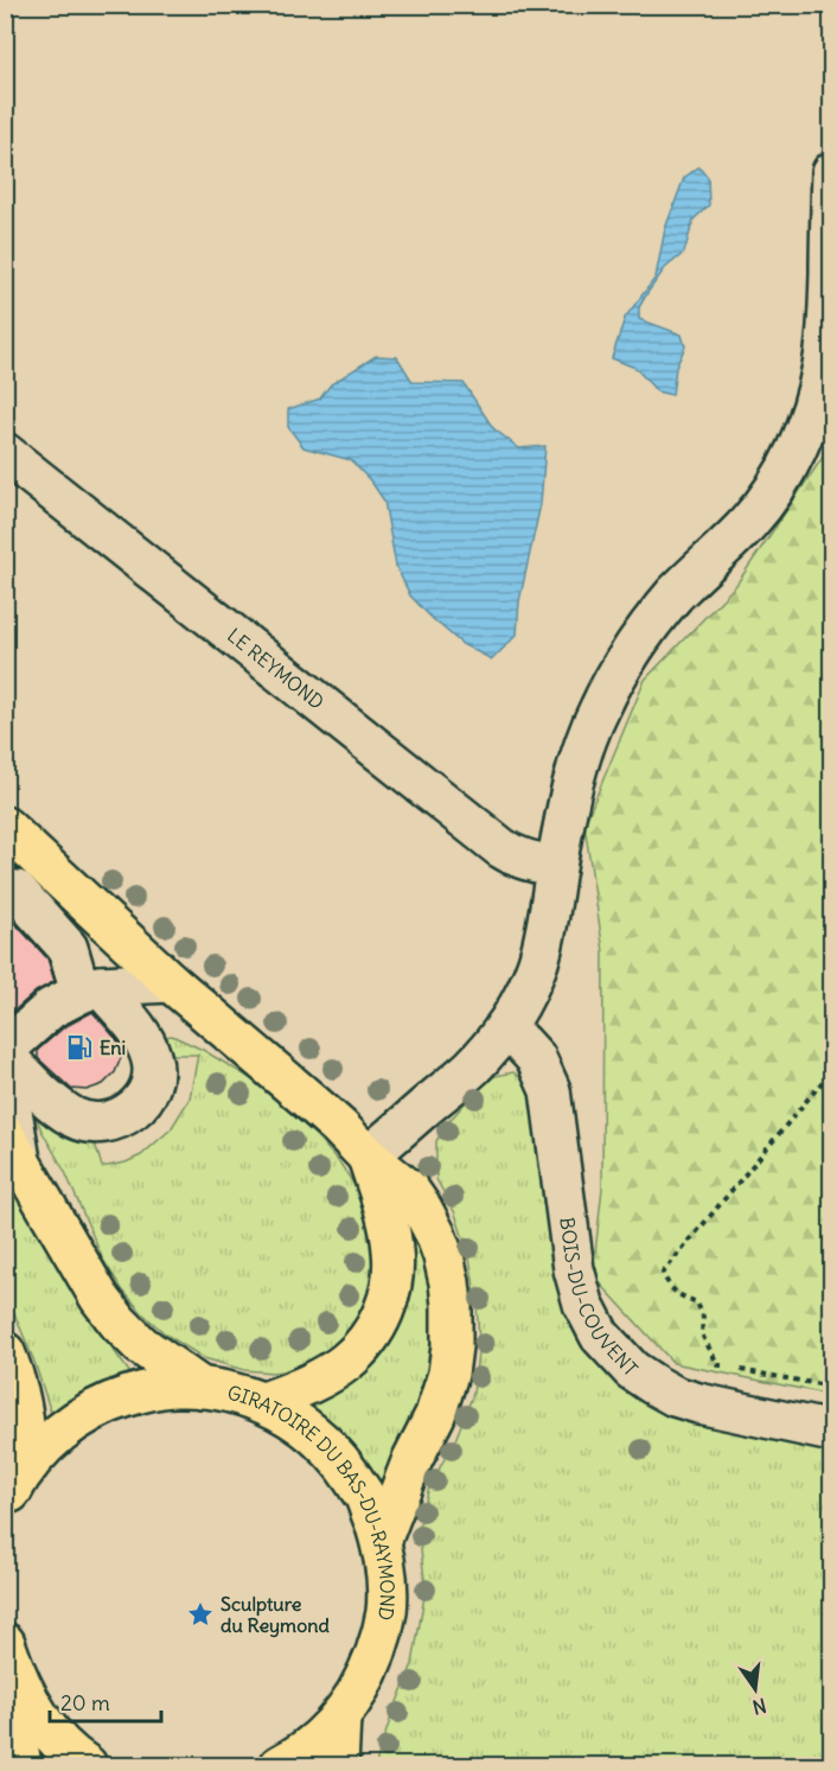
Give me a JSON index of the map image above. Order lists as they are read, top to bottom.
{
  "streets": {
    "main road": ["GIRATOIRE DU BAS-DU-RAYMOND"],
    "street": ["LE REYMOND", "BOIS-DU-COUVENT"]
  },
  "places": {
    "fuel station": ["Eni"],
    "place": ["Sculpture du Reymond"]
  },
  "scale_bar": "20 m",
  "north": "bottom"
}
